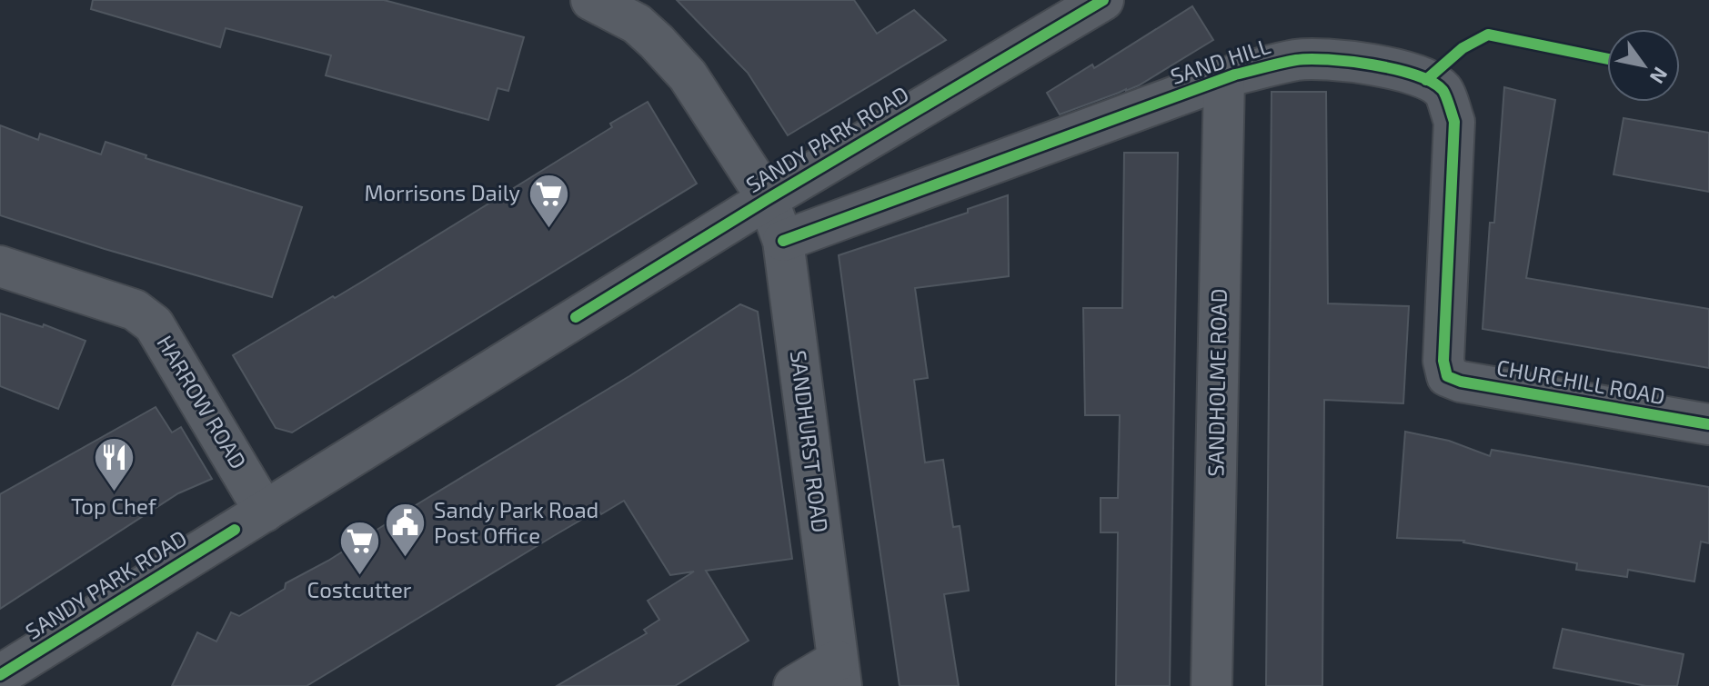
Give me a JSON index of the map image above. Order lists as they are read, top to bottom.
{
  "streets": {
    "street": [
      "SAND HILL",
      "SANDY PARK ROAD",
      "SANDHOLME ROAD",
      "CHURCHILL ROAD",
      "HARROW ROAD",
      "SANDHURST ROAD"
    ]
  },
  "crossings": [
    ["SAND HILL", "SANDHOLME ROAD"],
    ["SAND HILL", "CHURCHILL ROAD"],
    ["SAND HILL", "SANDHURST ROAD"],
    ["SANDY PARK ROAD", "HARROW ROAD"],
    ["SANDY PARK ROAD", "SANDHURST ROAD"]
  ],
  "places": {
    "supermarket": ["Morrisons Daily", "Costcutter"],
    "restaurant": ["Top Chef"],
    "public building": ["Sandy Park Road Post Office"]
  },
  "north": "bottom right"
}
